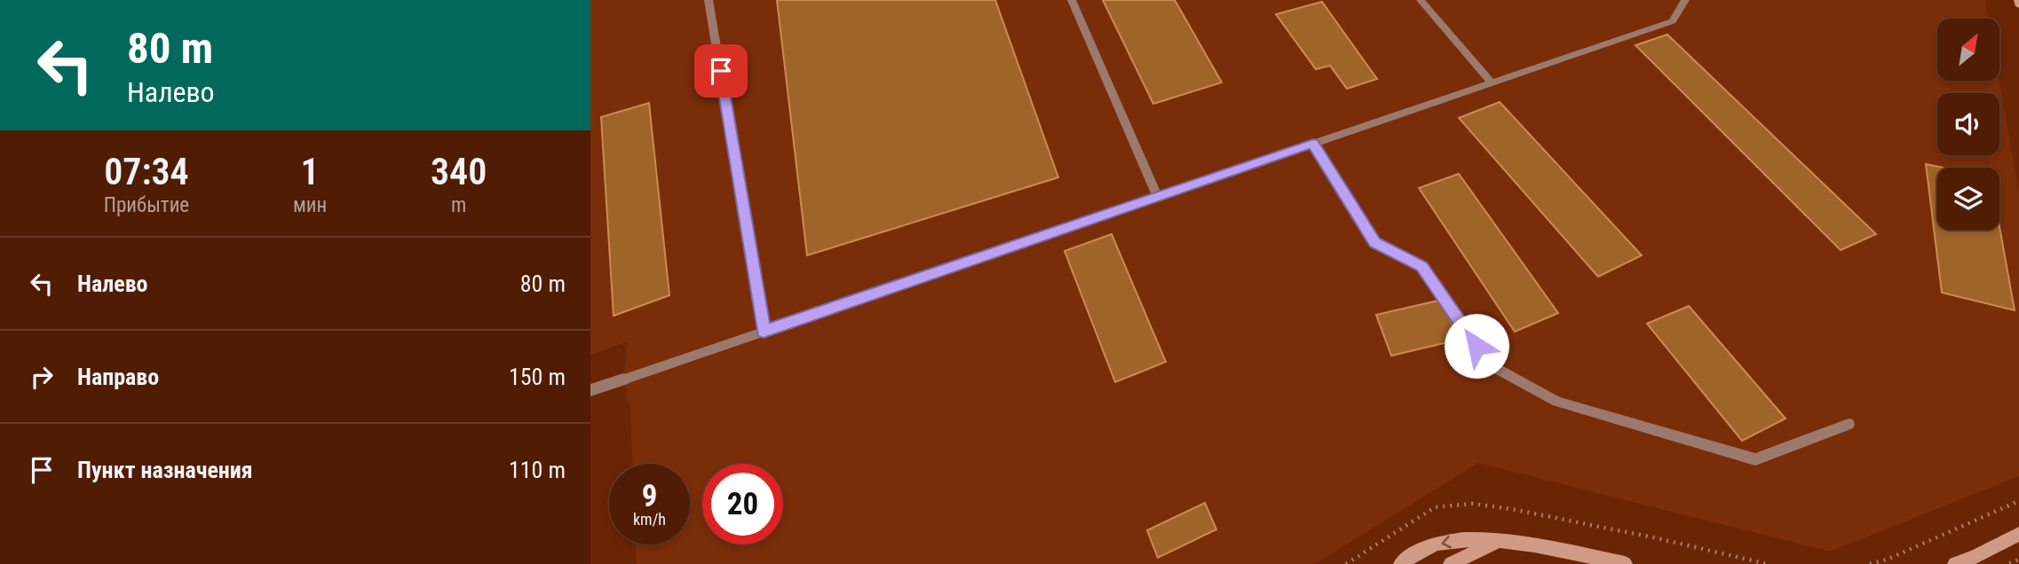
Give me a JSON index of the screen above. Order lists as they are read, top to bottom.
{
  "north": "top right",
  "page": {
    "turn": ["80 m", "Налево"],
    "eta": [
      "07:34",
      "Прибытие",
      "1",
      "мин",
      "340",
      "m"
    ],
    "list": [
      {
        "name": "Налево",
        "value": "80 m"
      },
      {
        "name": "Направо",
        "value": "150 m"
      },
      {
        "name": "Пункт назначения",
        "value": "110 m"
      }
    ],
    "speed": "9 km/h",
    "limit": "20"
  }
}
